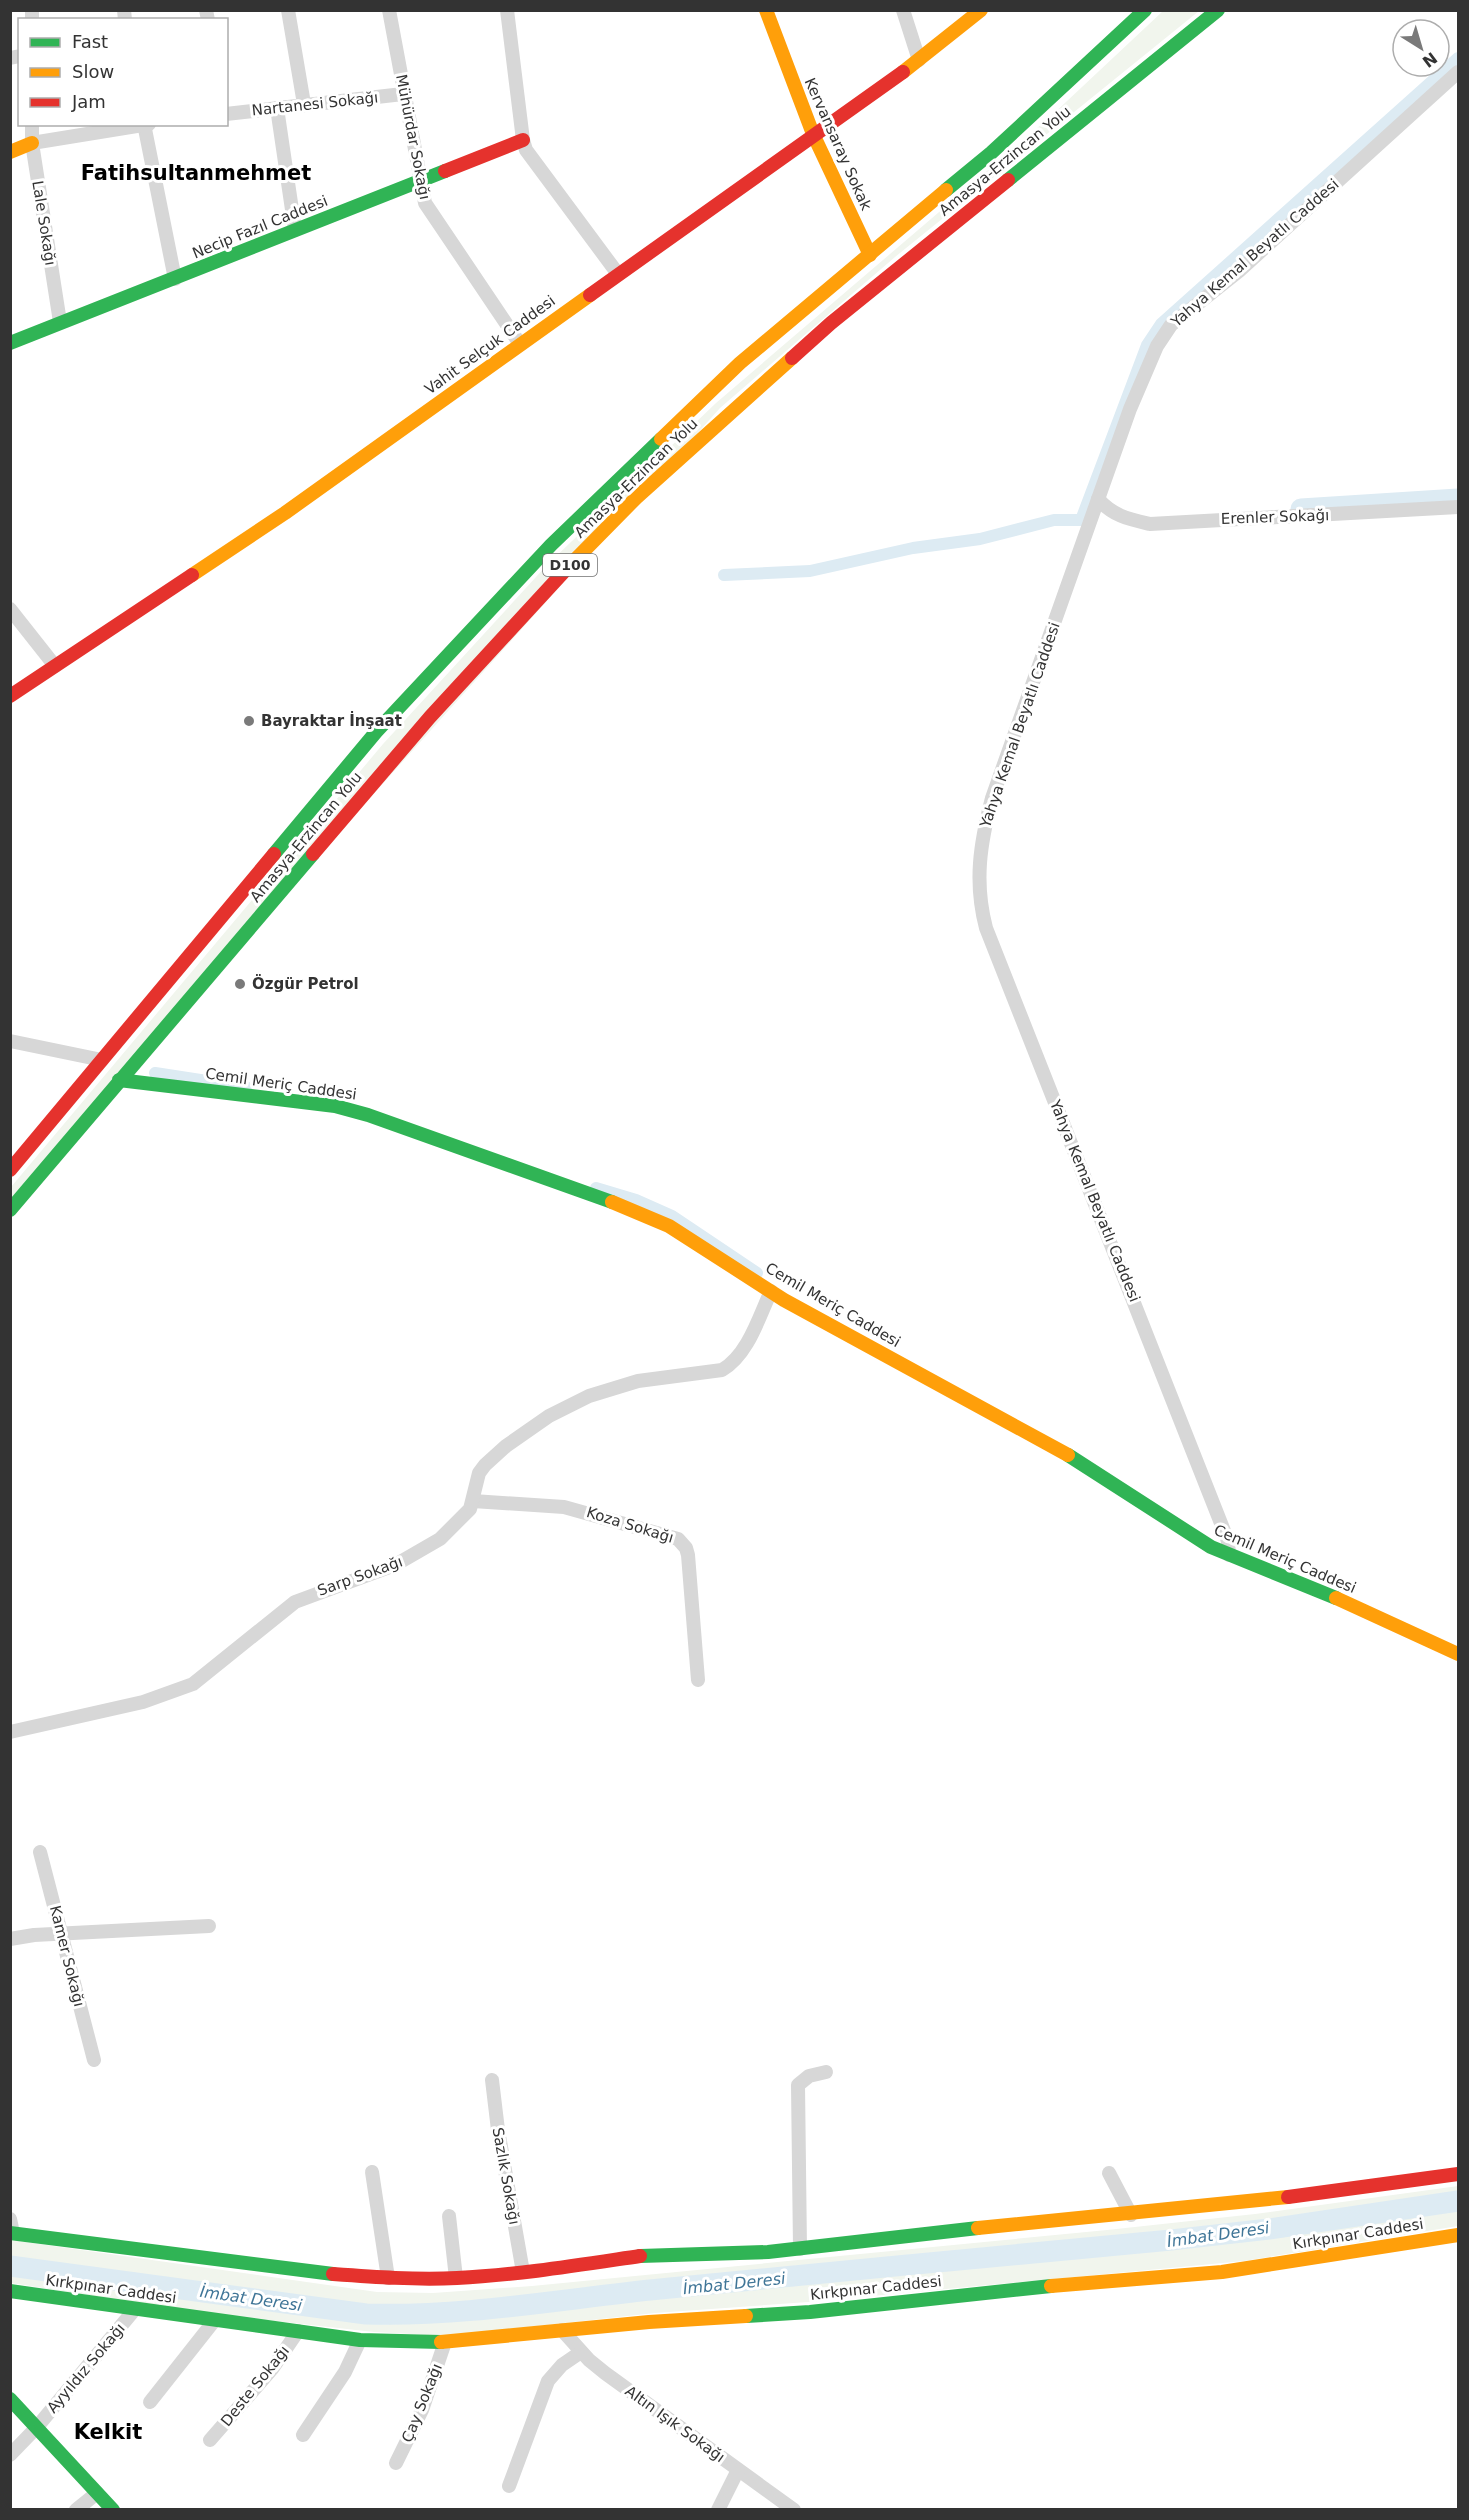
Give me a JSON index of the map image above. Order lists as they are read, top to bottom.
{
  "streets": {
    "main road": [
      "Kervansaray Sokak",
      "Amasya-Erzincan Yolu",
      "Necip Fazıl Caddesi",
      "Vahit Selçuk Caddesi",
      "D100",
      "Cemil Meriç Caddesi",
      "Kırkpınar Caddesi"
    ],
    "street": [
      "Nartanesi Sokağı",
      "Mühürdar Sokağı",
      "Lale Sokağı",
      "Yahya Kemal Beyatlı Caddesi",
      "Erenler Sokağı",
      "Koza Sokağı",
      "Sarp Sokağı",
      "Kamer Sokağı",
      "Sazlık Sokağı",
      "Ayyıldız Sokağı",
      "Deste Sokağı",
      "Çay Sokağı",
      "Altın Işık Sokağı"
    ]
  },
  "crossings": [
    ["Nartanesi Sokağı", "Mühürdar Sokağı"],
    ["Mühürdar Sokağı", "Necip Fazıl Caddesi"],
    ["Mühürdar Sokağı", "Vahit Selçuk Caddesi"],
    ["Kervansaray Sokak", "Amasya-Erzincan Yolu"],
    ["Kervansaray Sokak", "Vahit Selçuk Caddesi"],
    ["Amasya-Erzincan Yolu", "Cemil Meriç Caddesi"],
    ["Lale Sokağı", "Necip Fazıl Caddesi"],
    ["Yahya Kemal Beyatlı Caddesi", "Erenler Sokağı"],
    ["Yahya Kemal Beyatlı Caddesi", "Cemil Meriç Caddesi"],
    ["Cemil Meriç Caddesi", "Sarp Sokağı"],
    ["Koza Sokağı", "Sarp Sokağı"],
    ["Kırkpınar Caddesi", "Ayyıldız Sokağı"],
    ["Kırkpınar Caddesi", "Deste Sokağı"],
    ["Kırkpınar Caddesi", "Çay Sokağı"],
    ["Kırkpınar Caddesi", "Altın Işık Sokağı"]
  ],
  "districts": ["Fatihsultanmehmet", "Kelkit"],
  "water": ["İmbat Deresi"],
  "places": ["Bayraktar İnşaat", "Özgür Petrol"],
  "legend": ["Fast", "Slow", "Jam"],
  "north": "bottom right"
}
